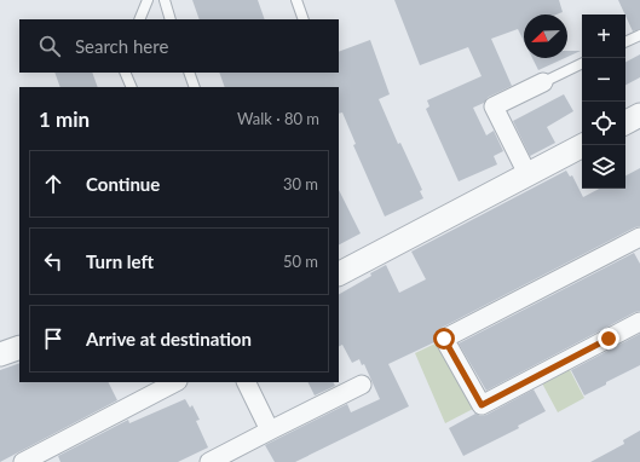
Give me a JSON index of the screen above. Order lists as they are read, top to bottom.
{
  "north": "bottom left",
  "page": {
    "map_buttons": ["+", "−"],
    "search": "Search here",
    "heading": ["1 min", "Walk · 80 m"],
    "list": [
      ["Continue", "30 m"],
      ["Turn left", "50 m"],
      "Arrive at destination"
    ]
  }
}
